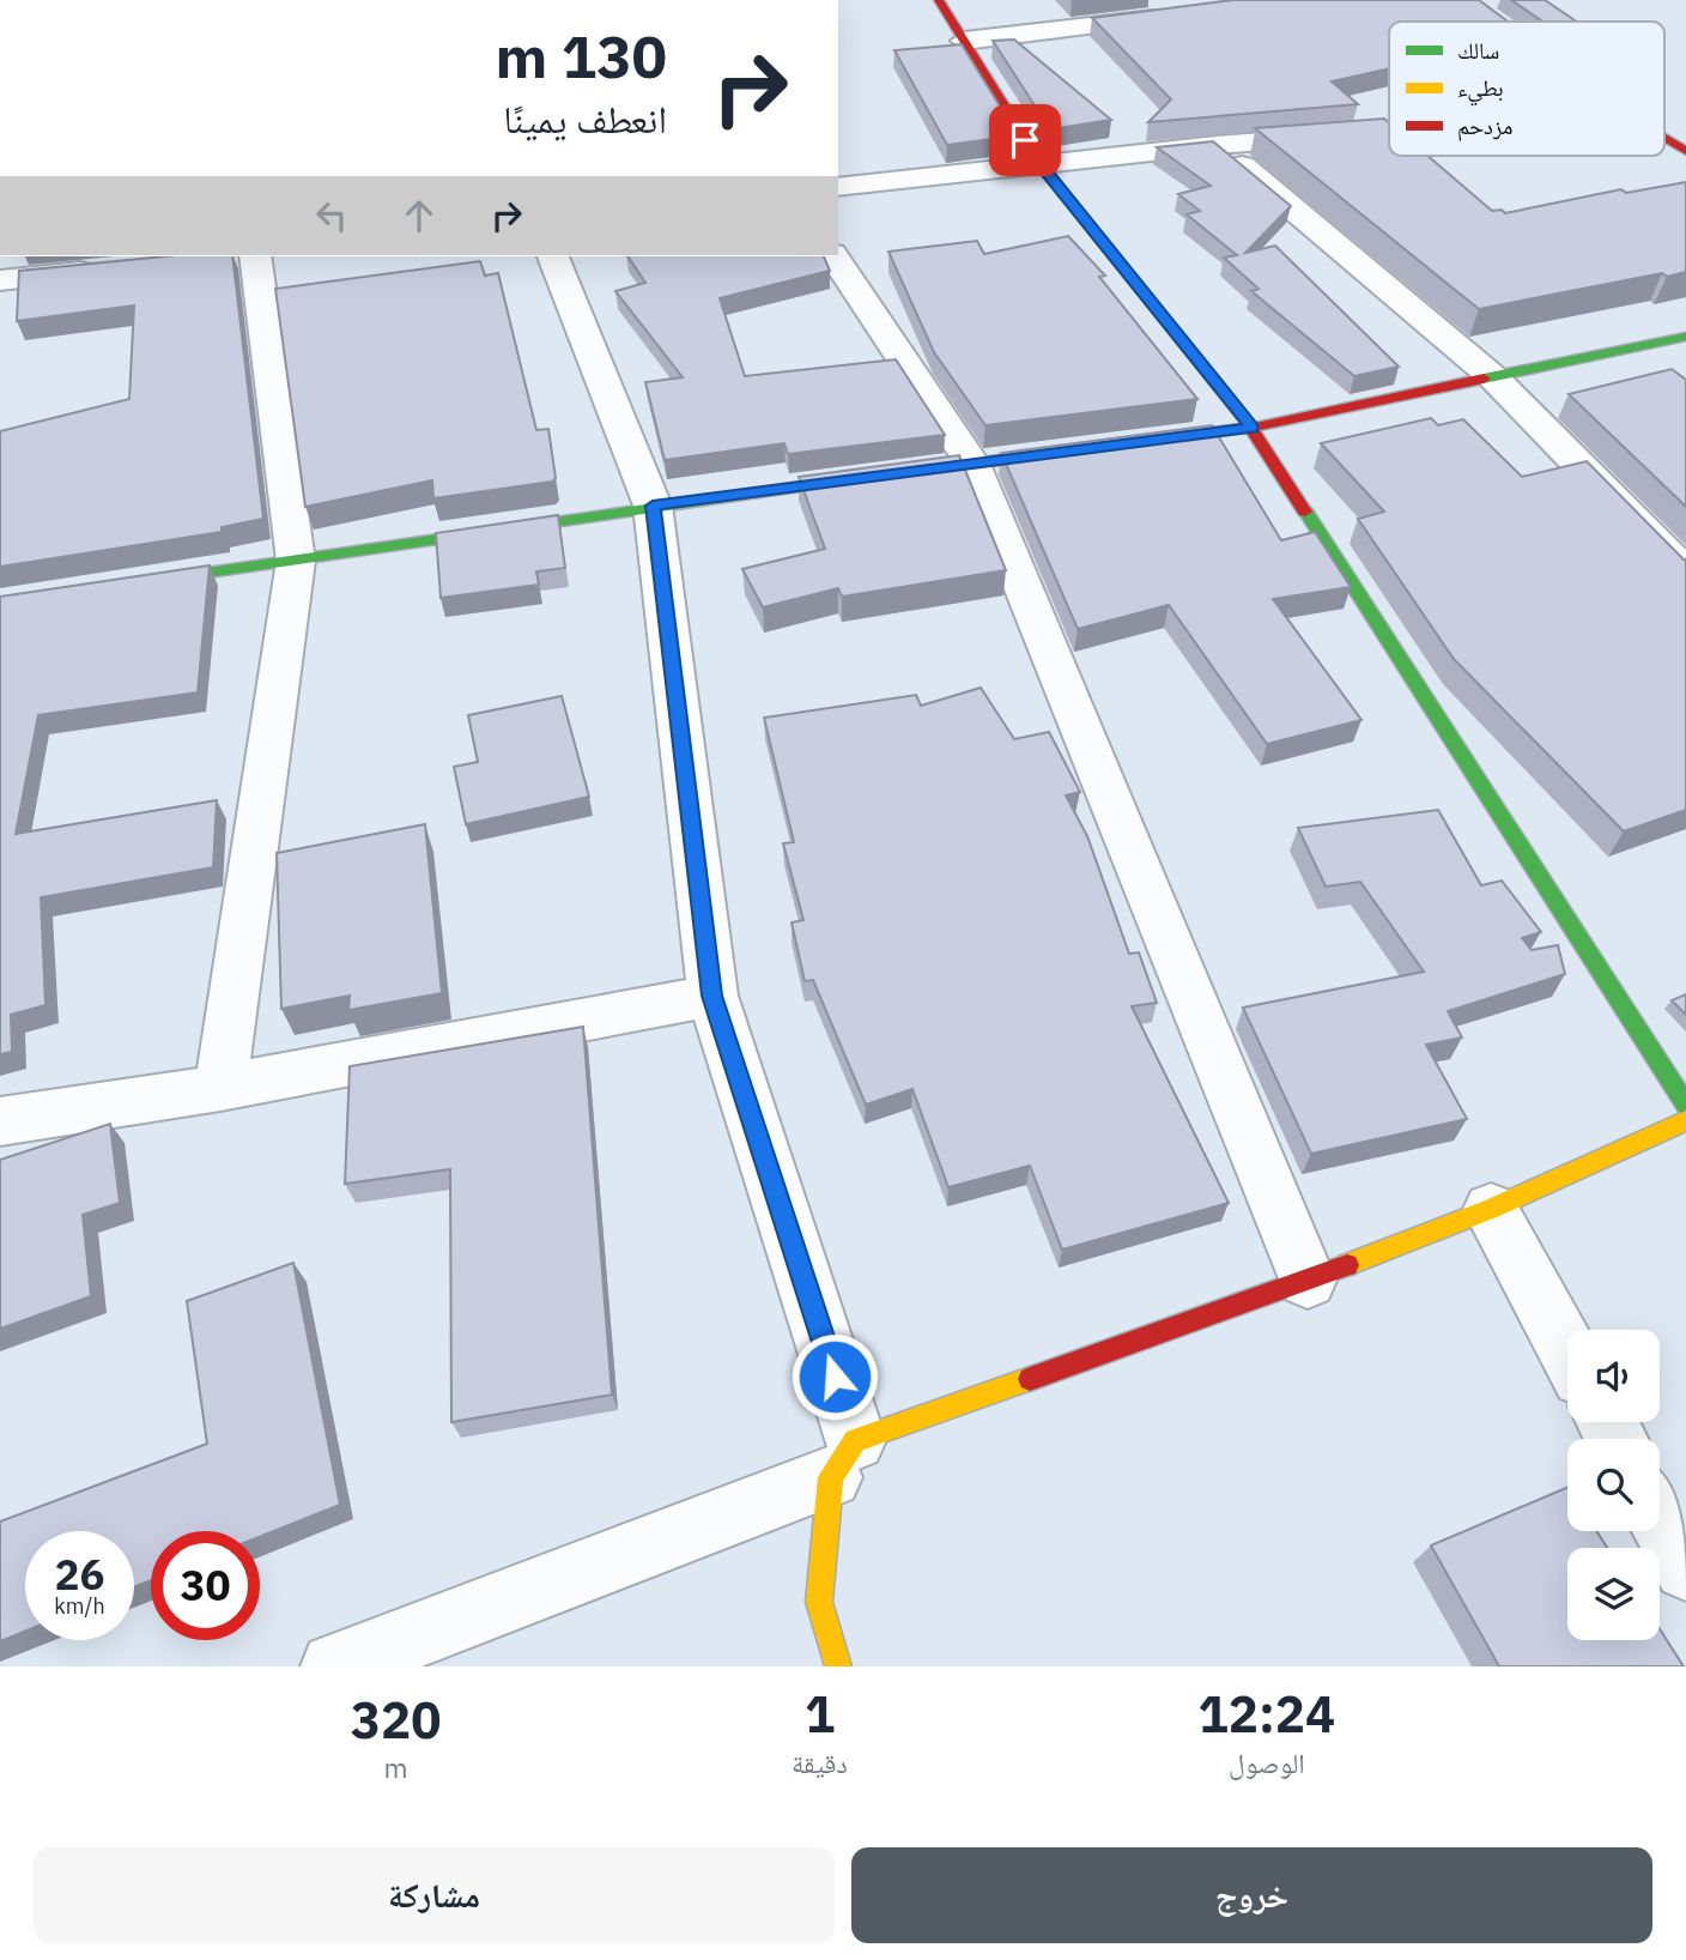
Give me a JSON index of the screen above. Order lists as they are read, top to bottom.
{
  "legend": ["سالك", "بطيء", "مزدحم"],
  "page": {
    "turn": ["130 m", "انعطف يمينًا"],
    "speed": "26 km/h",
    "limit": "30",
    "eta": [
      "12:24",
      "الوصول",
      "1",
      "دقيقة",
      "320",
      "m"
    ],
    "buttons": ["خروج", "مشاركة"]
  }
}
